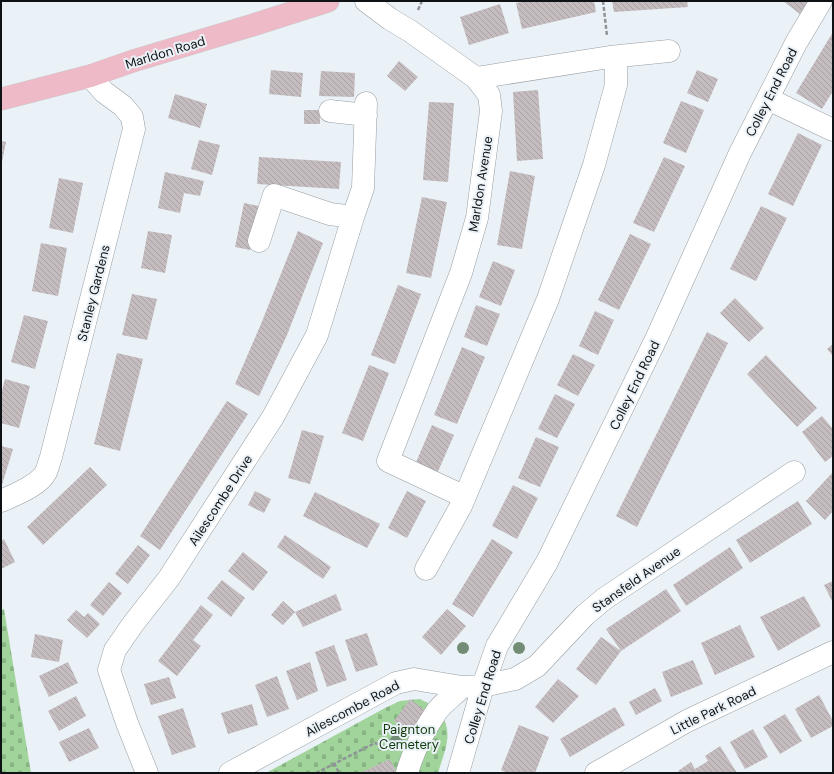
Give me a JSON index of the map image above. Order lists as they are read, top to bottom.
{
  "streets": {
    "main road": ["Marldon Road"],
    "street": [
      "Colley End Road",
      "Marldon Avenue",
      "Stanley Gardens",
      "Ailescombe Drive",
      "Stansfeld Avenue",
      "Ailescombe Road",
      "Little Park Road"
    ]
  },
  "crossings": [
    ["Marldon Road", "Stanley Gardens"],
    ["Colley End Road", "Stansfeld Avenue"],
    ["Colley End Road", "Ailescombe Road"],
    ["Stansfeld Avenue", "Ailescombe Road"]
  ],
  "parks": ["Paignton Cemetery"]
}
